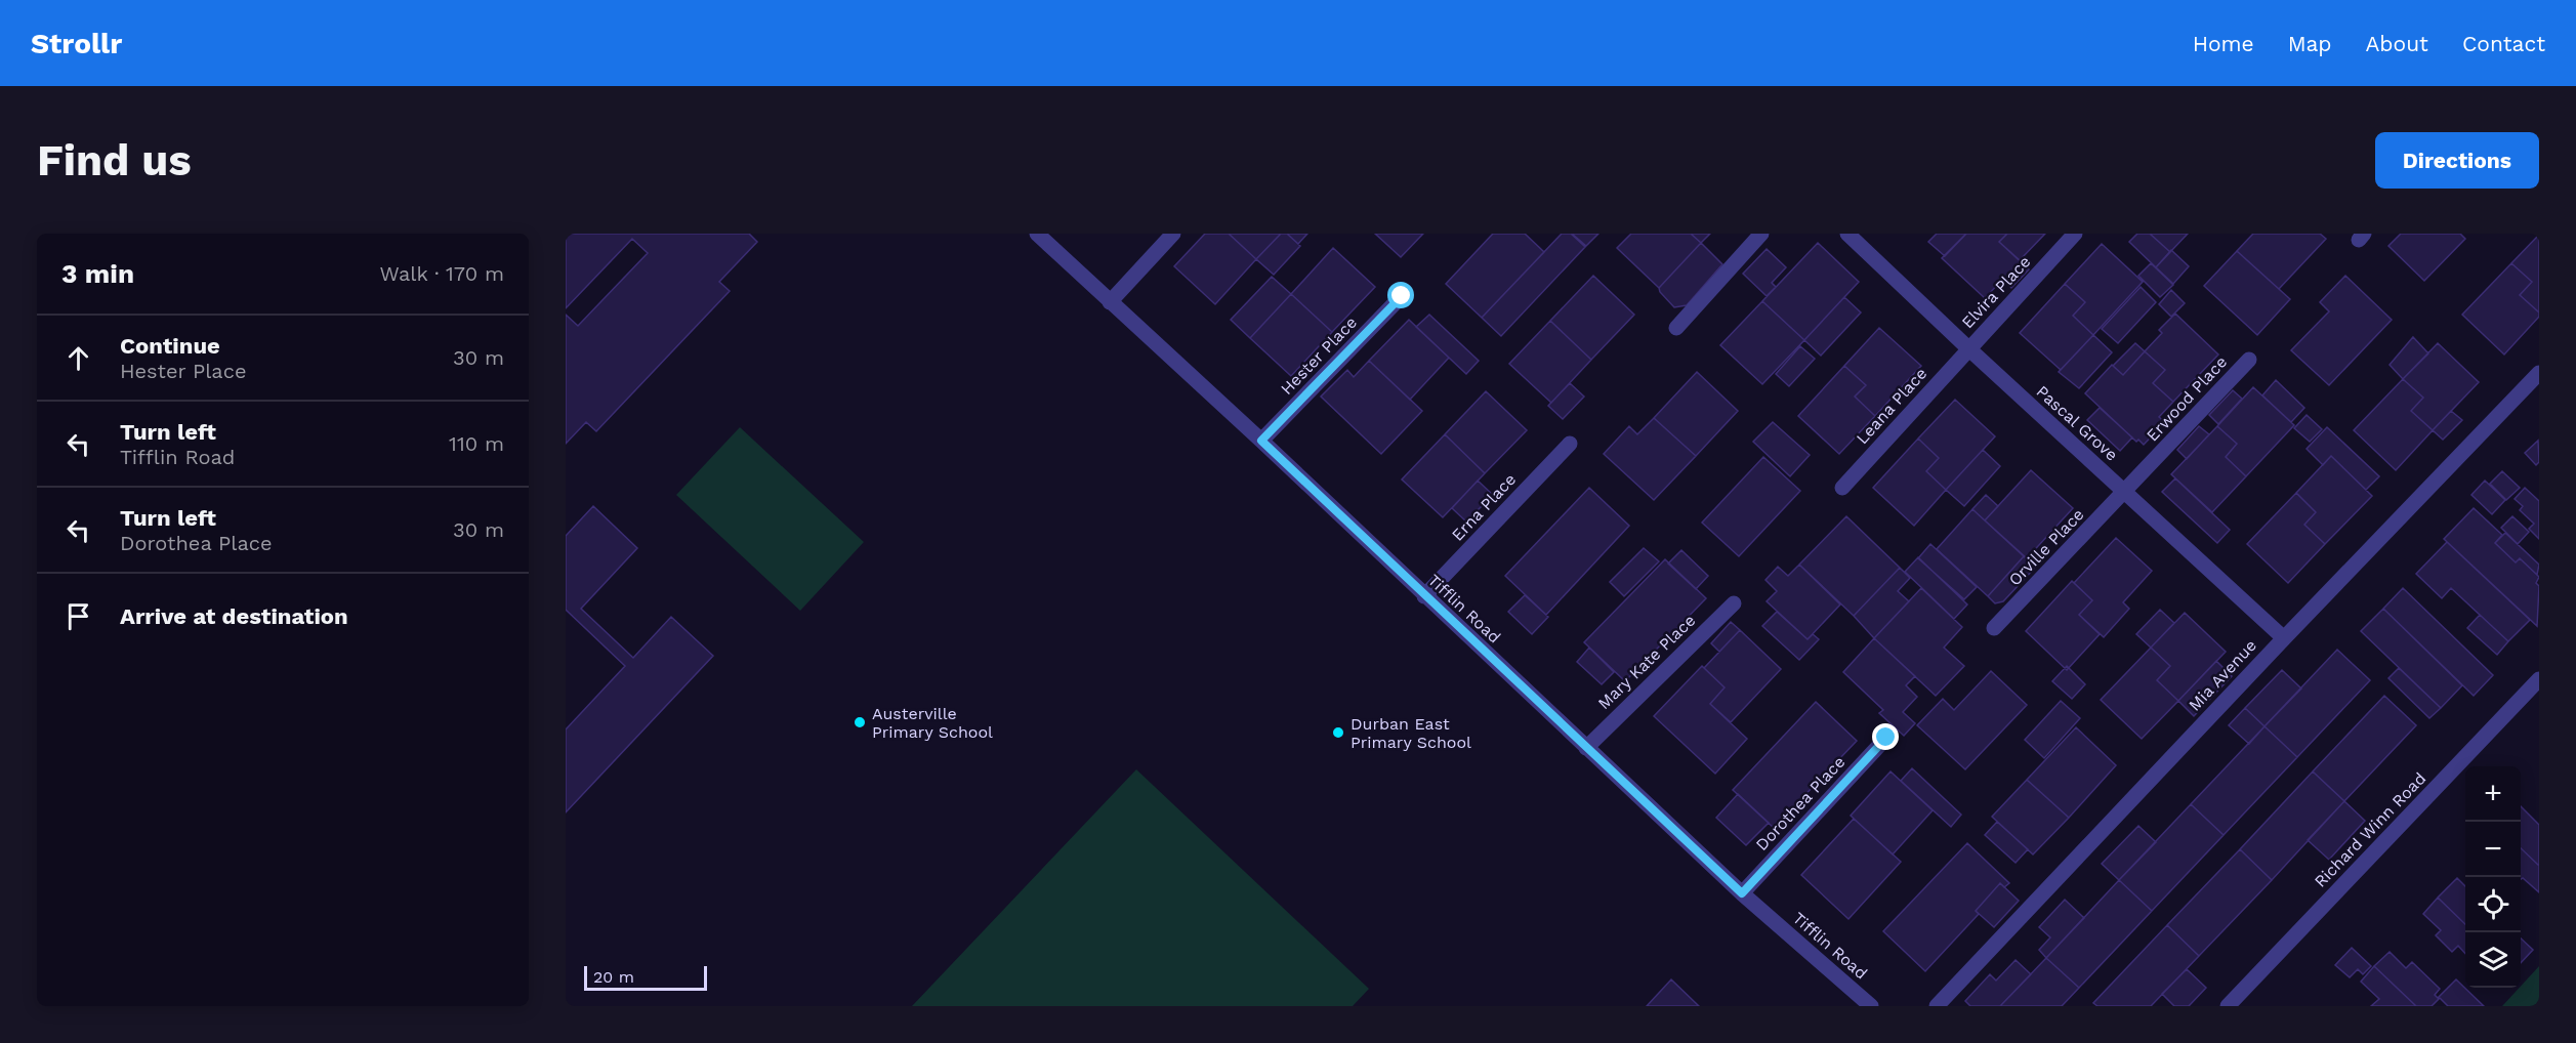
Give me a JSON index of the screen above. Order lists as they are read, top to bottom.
{
  "streets": {
    "street": [
      "Elvira Place",
      "Hester Place",
      "Erwood Place",
      "Leana Place",
      "Pascal Grove",
      "Erna Place",
      "Orville Place",
      "Tifflin Road",
      "Mary Kate Place",
      "Mia Avenue",
      "Dorothea Place",
      "Richard Winn Road"
    ]
  },
  "crossings": [
    ["Elvira Place", "Leana Place"],
    ["Elvira Place", "Pascal Grove"],
    ["Hester Place", "Tifflin Road"],
    ["Erwood Place", "Pascal Grove"],
    ["Erwood Place", "Orville Place"],
    ["Leana Place", "Pascal Grove"],
    ["Pascal Grove", "Orville Place"],
    ["Pascal Grove", "Mia Avenue"],
    ["Erna Place", "Tifflin Road"],
    ["Tifflin Road", "Mary Kate Place"],
    ["Tifflin Road", "Dorothea Place"]
  ],
  "places": ["Austerville Primary School", "Durban East Primary School"],
  "scale_bar": "20 m",
  "page": {
    "header": "Strollr",
    "nav": [
      "Home",
      "Map",
      "About",
      "Contact"
    ],
    "buttons": "Directions",
    "title": "Find us",
    "heading": ["3 min", "Walk · 170 m"],
    "list": [
      ["Continue", "Hester Place", "30 m"],
      ["Turn left", "Tifflin Road", "110 m"],
      ["Turn left", "Dorothea Place", "30 m"],
      "Arrive at destination"
    ],
    "map_buttons": ["+", "−"],
    "scale": "20 m"
  }
}
